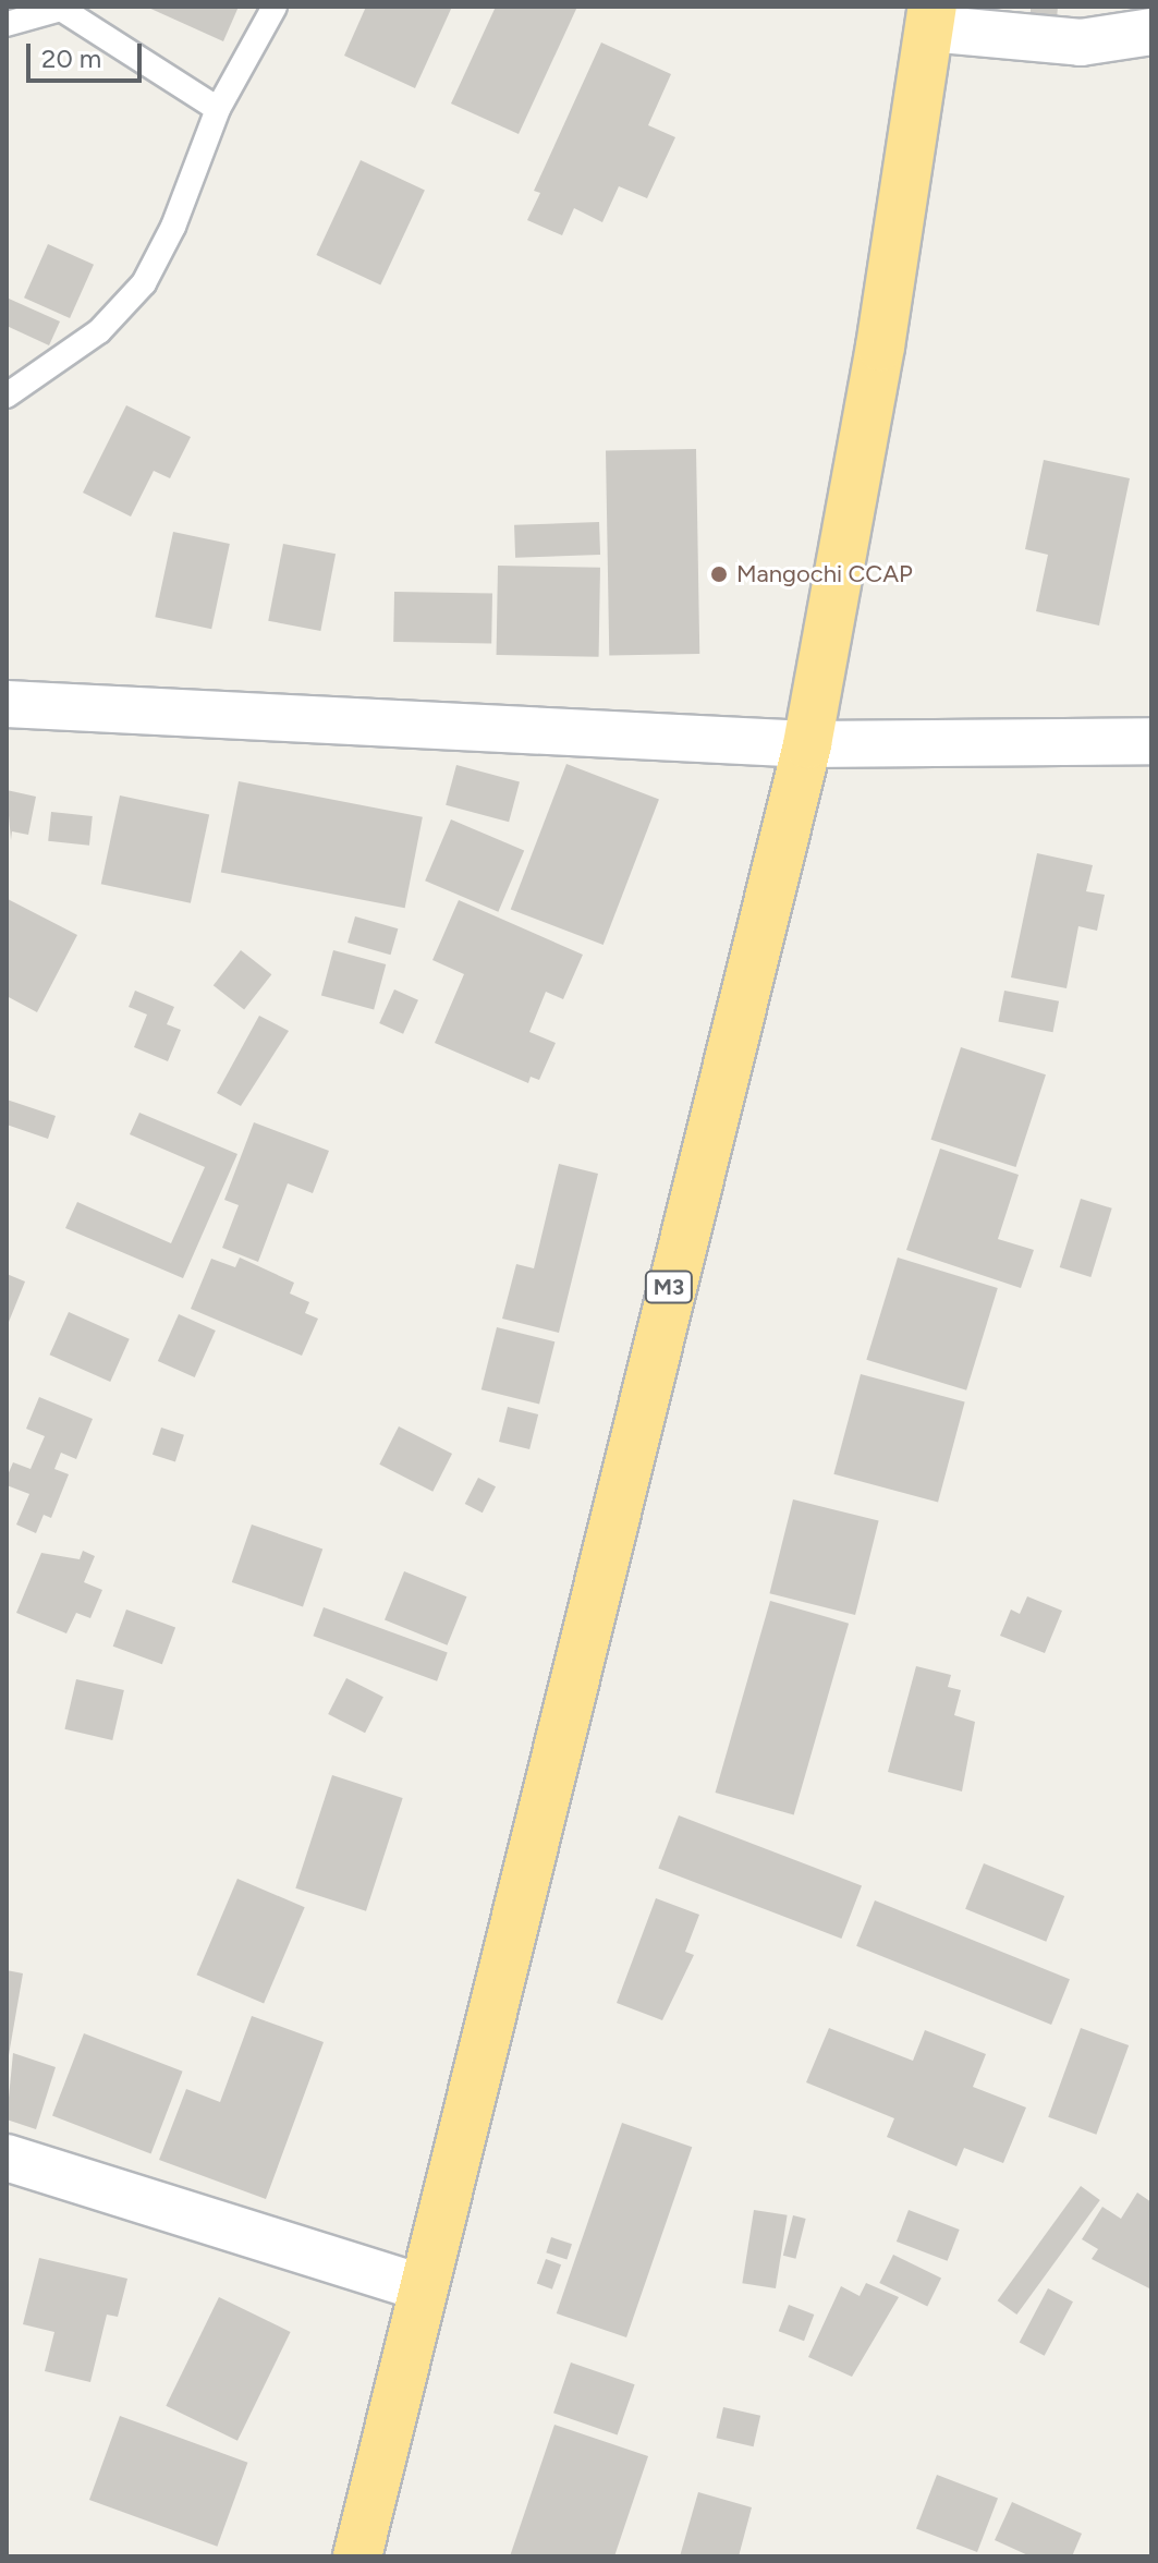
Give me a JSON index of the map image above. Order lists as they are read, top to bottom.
{
  "streets": {
    "highway": ["M3"]
  },
  "places": ["Mangochi CCAP"],
  "scale_bar": "20 m"
}
